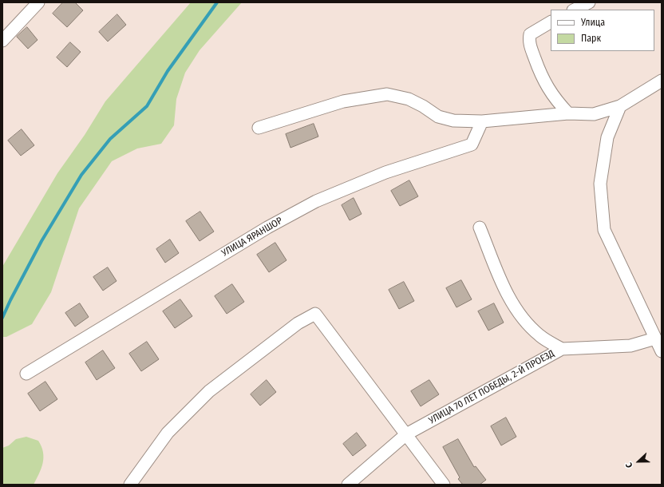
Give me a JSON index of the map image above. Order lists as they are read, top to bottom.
{
  "streets": {
    "street": ["УЛИЦА ЯРАНШОР", "УЛИЦА 70 ЛЕТ ПОБЕДЫ, 2-Й ПРОЕЗД"]
  },
  "legend": ["Улица", "Парк"],
  "north": "left"
}
